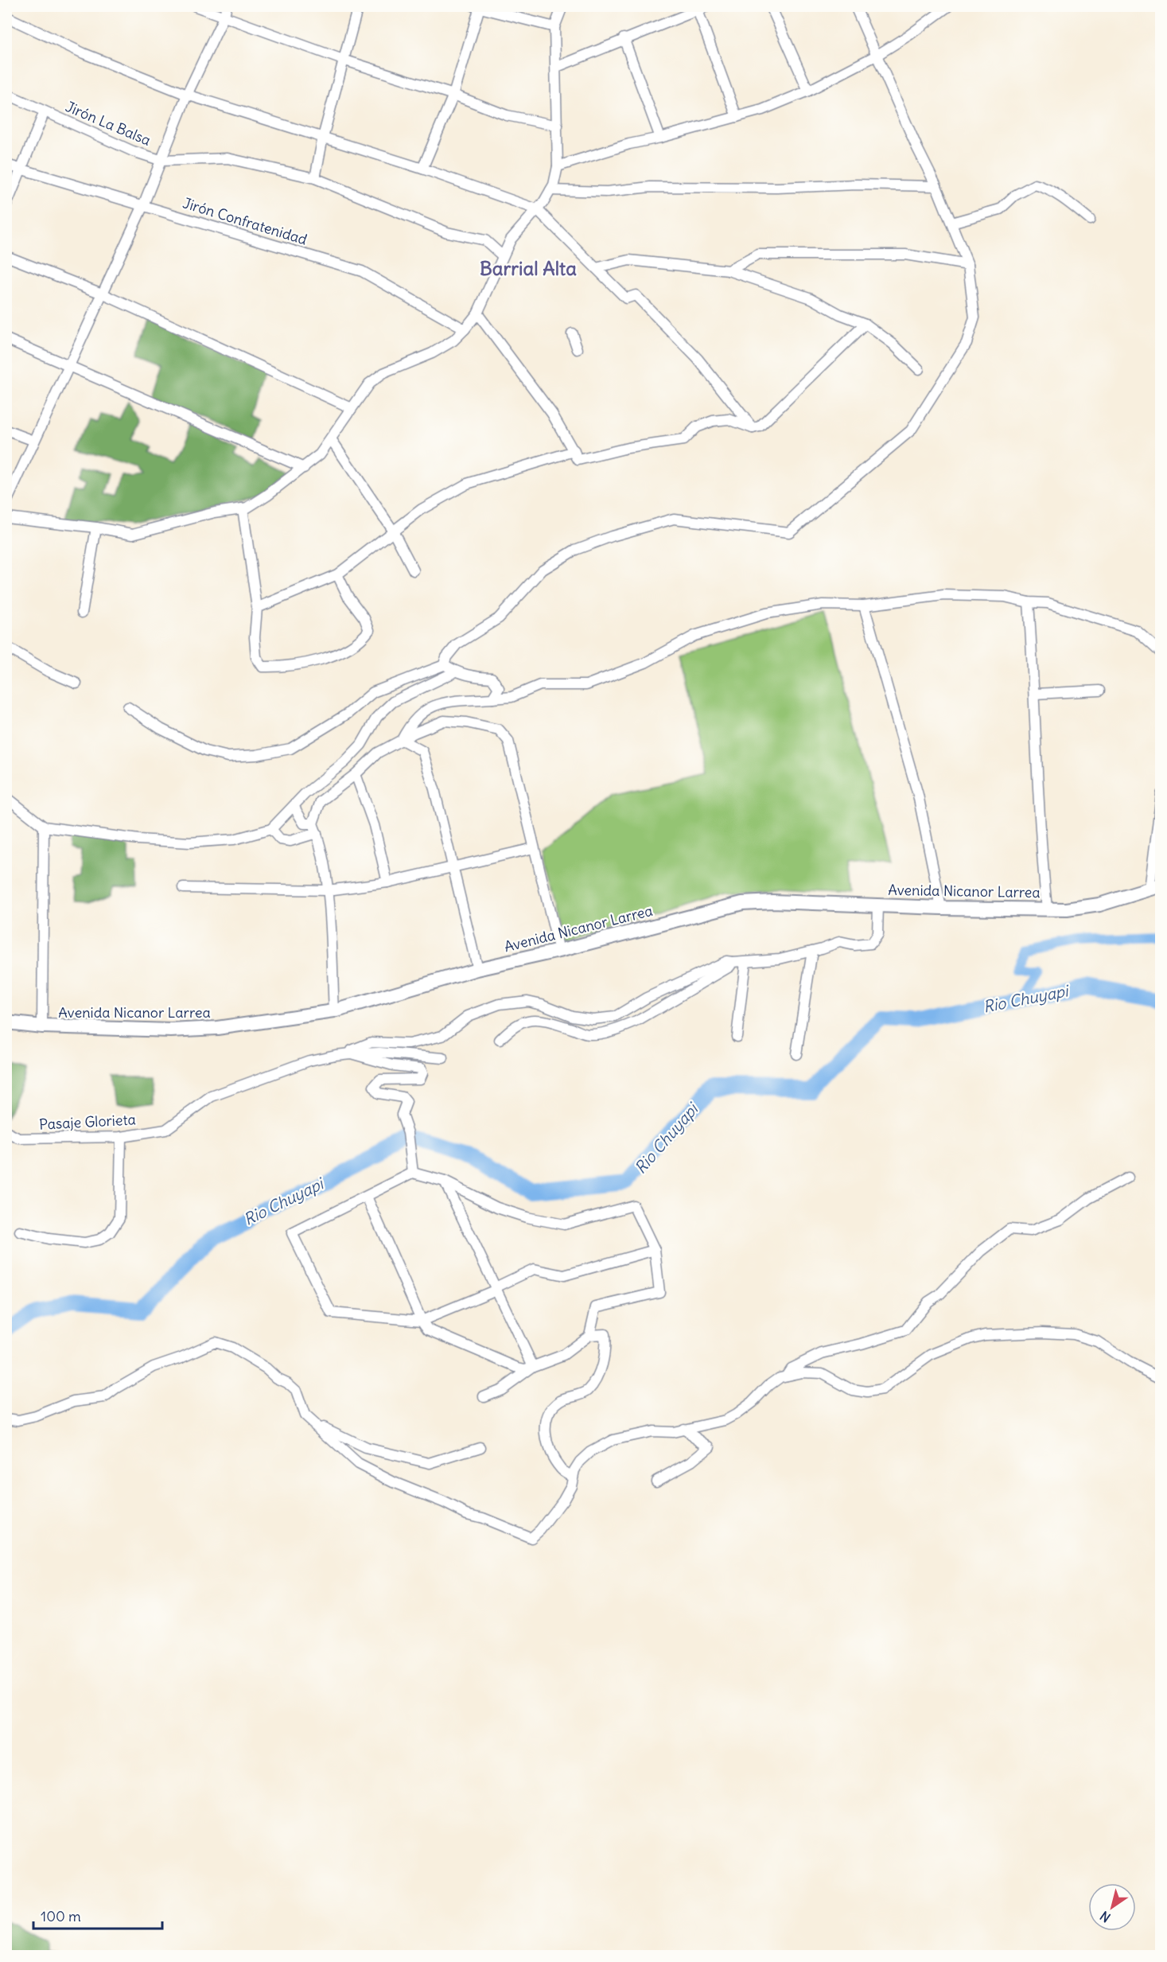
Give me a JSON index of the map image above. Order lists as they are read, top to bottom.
{
  "streets": {
    "main road": ["Avenida Nicanor Larrea"],
    "street": ["Jirón La Balsa", "Jirón Confratenidad", "Pasaje Glorieta"]
  },
  "districts": ["Barrial Alta"],
  "water": ["Rio Chuyapi"],
  "scale_bar": "100 m",
  "north": "bottom left"
}
